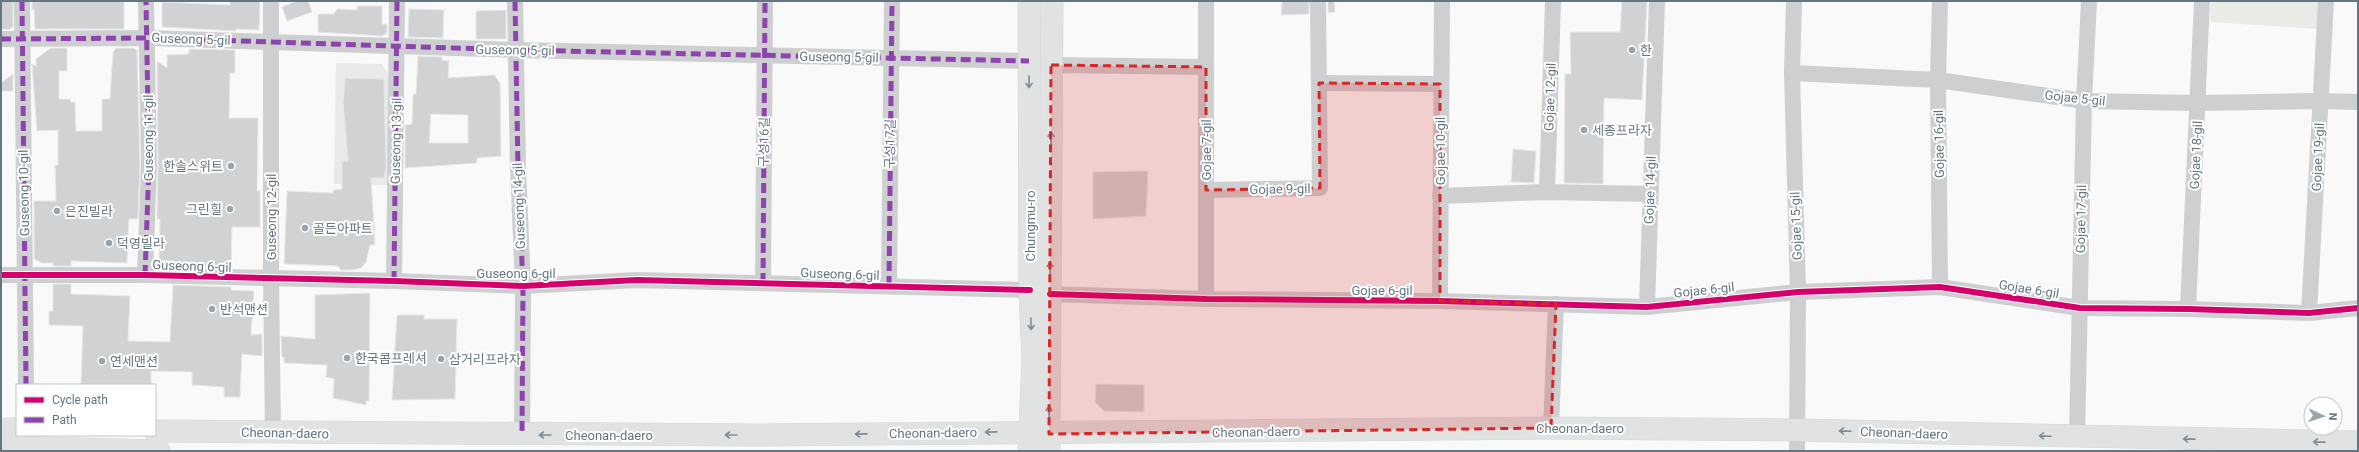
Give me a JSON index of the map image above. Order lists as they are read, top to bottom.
{
  "streets": {
    "main road": ["Chungmu-ro", "Cheonan-daero"],
    "street": [
      "Guseong 5-gil",
      "Gojae 12-gil",
      "Gojae 5-gil",
      "Guseong 11-gil",
      "Guseong 13-gil",
      "구성16길",
      "구성17길",
      "Gojae 16-gil",
      "Gojae 7-gil",
      "Gojae 10-gil",
      "Gojae 18-gil",
      "Gojae 19-gil",
      "Gojae 9-gil",
      "Gojae 14-gil",
      "Guseong 10-gil",
      "Guseong 14-gil",
      "Guseong 12-gil",
      "Gojae 17-gil",
      "Gojae 15-gil",
      "Guseong 6-gil",
      "Gojae 6-gil"
    ]
  },
  "crossings": [
    ["Guseong 5-gil", "Guseong 11-gil"],
    ["Guseong 5-gil", "Guseong 13-gil"],
    ["Guseong 5-gil", "구성16길"],
    ["Guseong 5-gil", "구성17길"],
    ["Guseong 5-gil", "Guseong 10-gil"],
    ["Guseong 5-gil", "Guseong 14-gil"],
    ["Guseong 5-gil", "Guseong 12-gil"],
    ["Guseong 5-gil", "Chungmu-ro"],
    ["Gojae 5-gil", "Gojae 16-gil"],
    ["Gojae 5-gil", "Gojae 18-gil"],
    ["Gojae 5-gil", "Gojae 19-gil"],
    ["Gojae 5-gil", "Gojae 17-gil"],
    ["Gojae 5-gil", "Gojae 15-gil"],
    ["Guseong 11-gil", "Guseong 6-gil"],
    ["Guseong 13-gil", "Guseong 6-gil"],
    ["구성16길", "Guseong 6-gil"],
    ["구성17길", "Guseong 6-gil"],
    ["Gojae 16-gil", "Gojae 6-gil"],
    ["Gojae 7-gil", "Gojae 9-gil"],
    ["Gojae 7-gil", "Gojae 6-gil"],
    ["Gojae 10-gil", "Gojae 6-gil"],
    ["Gojae 18-gil", "Gojae 6-gil"],
    ["Gojae 19-gil", "Gojae 6-gil"],
    ["Gojae 14-gil", "Gojae 6-gil"],
    ["Guseong 10-gil", "Guseong 6-gil"],
    ["Guseong 14-gil", "Guseong 6-gil"],
    ["Guseong 14-gil", "Cheonan-daero"],
    ["Guseong 12-gil", "Guseong 6-gil"],
    ["Guseong 12-gil", "Cheonan-daero"],
    ["Gojae 17-gil", "Gojae 6-gil"],
    ["Gojae 17-gil", "Cheonan-daero"],
    ["Chungmu-ro", "Guseong 6-gil"],
    ["Chungmu-ro", "Gojae 6-gil"],
    ["Chungmu-ro", "Cheonan-daero"],
    ["Gojae 15-gil", "Gojae 6-gil"],
    ["Gojae 15-gil", "Cheonan-daero"],
    ["Guseong 6-gil", "Gojae 6-gil"]
  ],
  "one_way": ["Cheonan-daero"],
  "places": [
    "한",
    "세종프라자",
    "한솔스위트",
    "그린힐",
    "은진빌라",
    "골든아파트",
    "덕영빌라",
    "반석맨션",
    "한국콤프레셔",
    "삼거리프라자",
    "연세맨션"
  ],
  "legend": ["Cycle path", "Path"],
  "north": "right"
}
